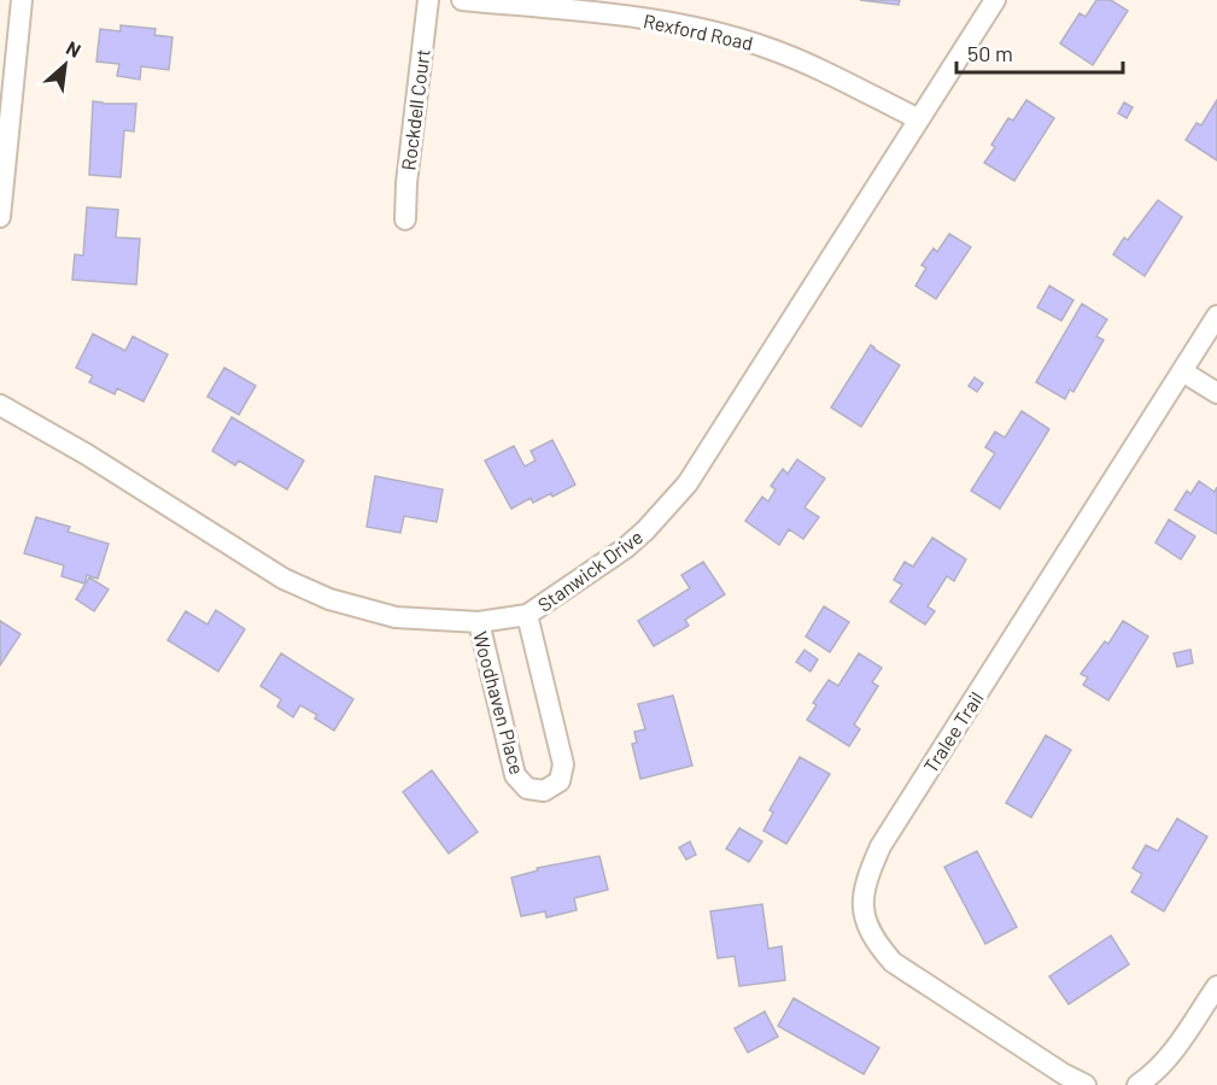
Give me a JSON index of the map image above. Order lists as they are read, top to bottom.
{
  "streets": {
    "street": [
      "Rexford Road",
      "Rockdell Court",
      "Stanwick Drive",
      "Woodhaven Place",
      "Tralee Trail"
    ]
  },
  "crossings": [
    ["Rexford Road", "Stanwick Drive"],
    ["Stanwick Drive", "Woodhaven Place"]
  ],
  "scale_bar": "50 m",
  "north": "top right"
}
